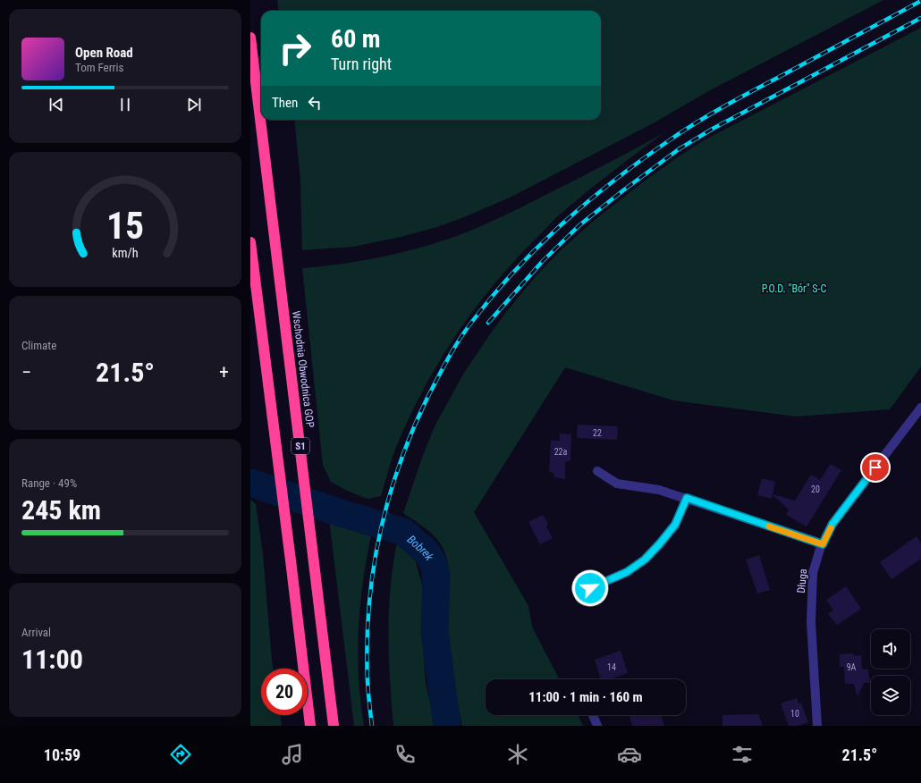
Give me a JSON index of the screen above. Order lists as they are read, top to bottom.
{
  "streets": {
    "highway": ["Wschodnia Obwodnica GOP", "S1"],
    "street": ["Długa"]
  },
  "water": ["Bobrek"],
  "parks": ["P.O.D. \"Bór\" S-C"],
  "house_numbers": [
    "22",
    "22a",
    "20",
    "14",
    "9A",
    "10"
  ],
  "page": {
    "turn": ["60 m", "Turn right"],
    "song": ["Open Road", "Tom Ferris"],
    "then": "Then",
    "tile": [
      "Climate",
      ["Range · 49%", "245 km"],
      ["Arrival", "11:00"]
    ],
    "heat": ["−", "21.5°", "+"],
    "limit": "20",
    "trip": "11:00 · 1 min · 160 m",
    "tabs": ["10:59", "21.5°"],
    "gauge": ["15", "km/h"]
  }
}
